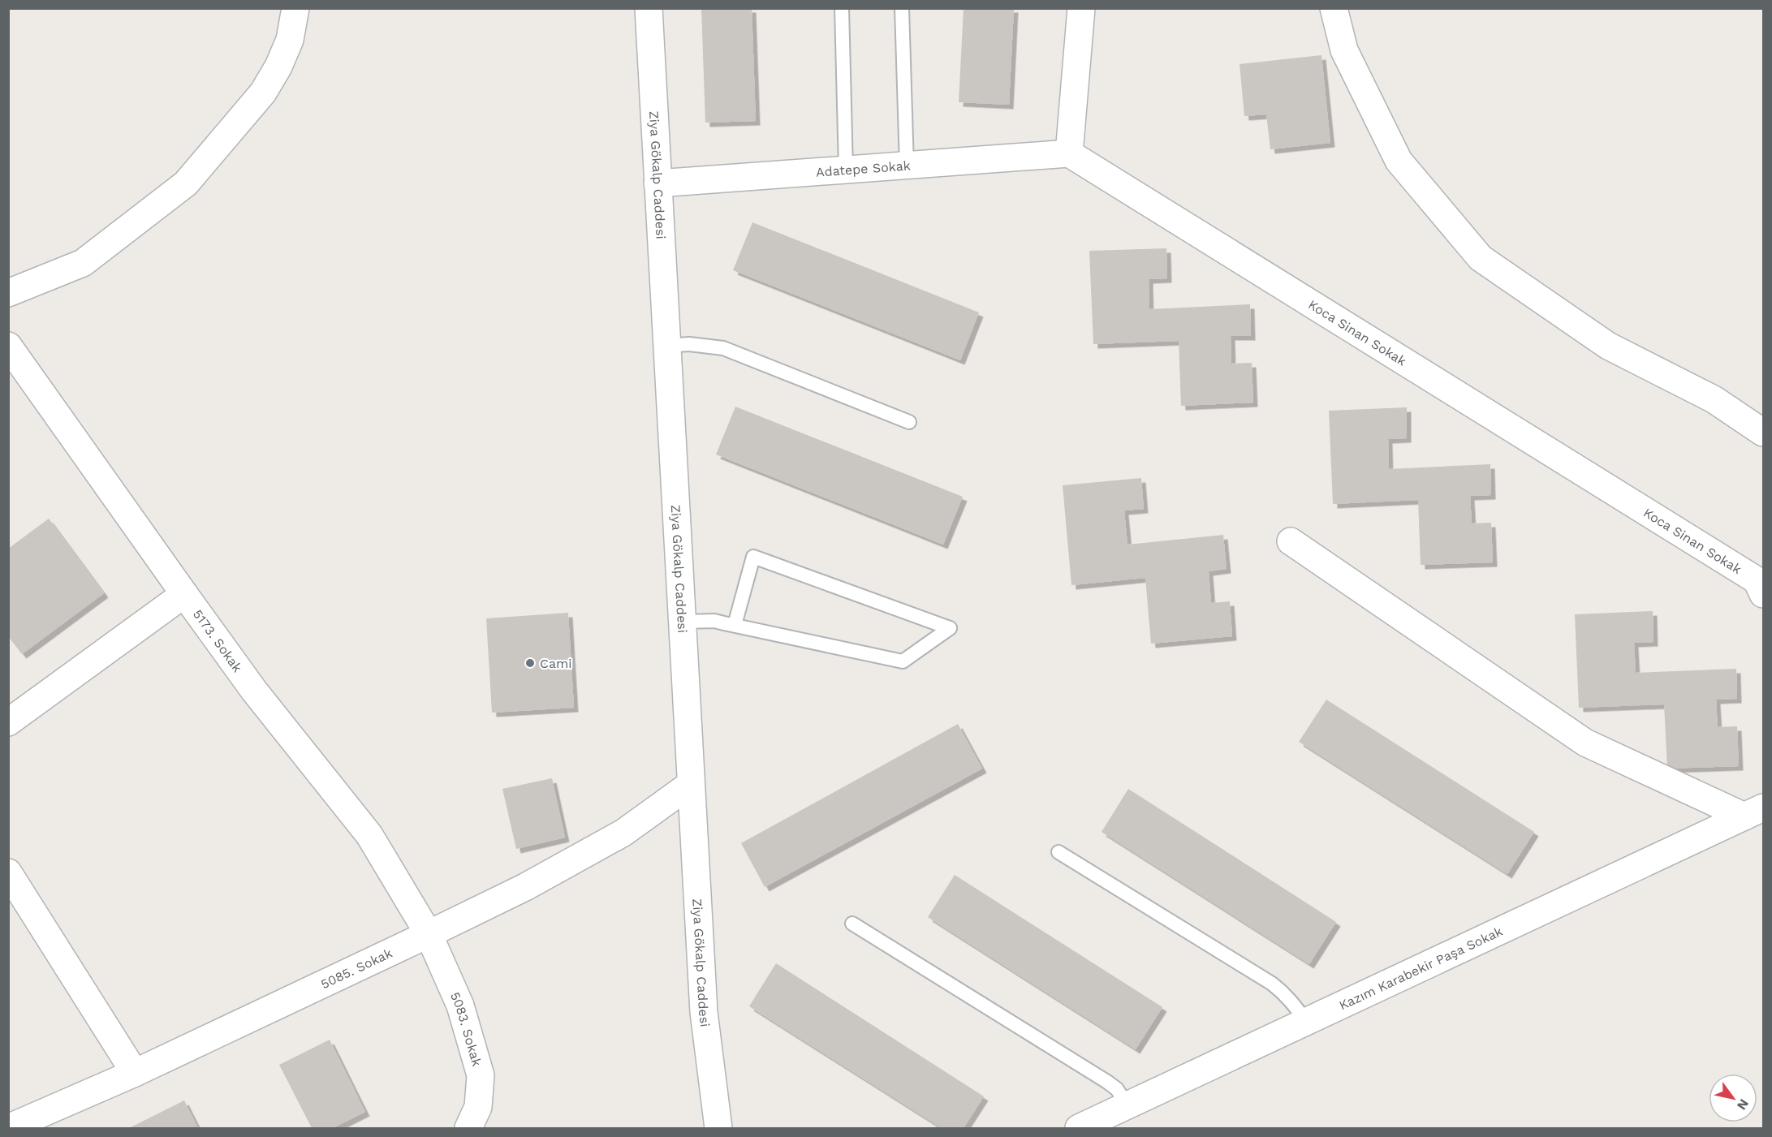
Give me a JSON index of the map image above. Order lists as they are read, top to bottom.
{
  "streets": {
    "street": [
      "Adatepe Sokak",
      "Ziya Gökalp Caddesi",
      "Koca Sinan Sokak",
      "5173. Sokak",
      "5085. Sokak",
      "Kazım Karabekir Paşa Sokak",
      "5083. Sokak"
    ]
  },
  "crossings": [
    ["Adatepe Sokak", "Ziya Gökalp Caddesi"],
    ["Adatepe Sokak", "Koca Sinan Sokak"],
    ["Ziya Gökalp Caddesi", "5085. Sokak"],
    ["5173. Sokak", "5085. Sokak"],
    ["5173. Sokak", "5083. Sokak"],
    ["5085. Sokak", "5083. Sokak"]
  ],
  "places": ["Cami"],
  "north": "bottom right"
}
